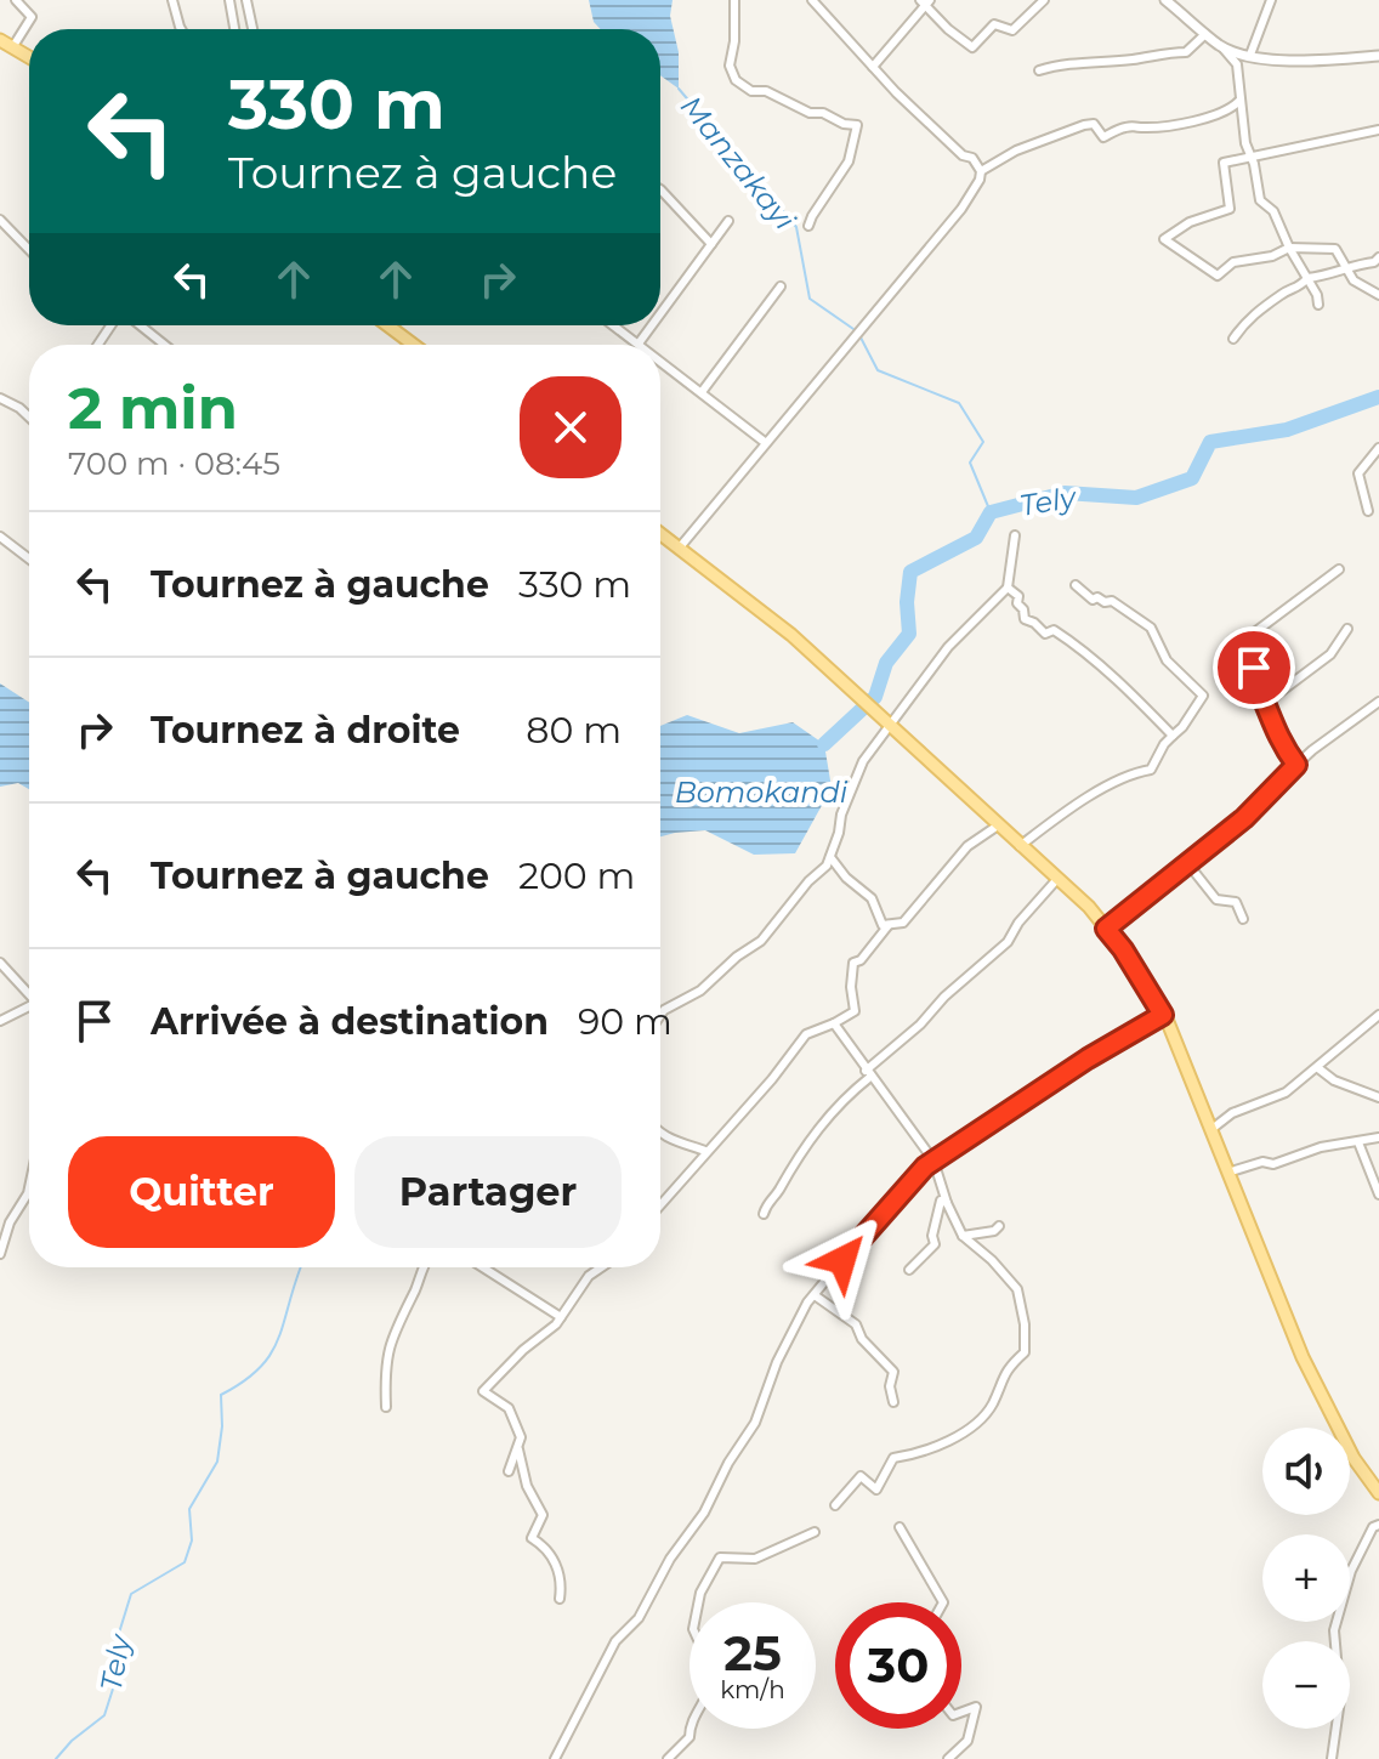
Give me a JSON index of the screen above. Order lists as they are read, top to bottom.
{
  "water": ["Manzakayi", "Tely", "Bomokandi"],
  "page": {
    "turn": ["330 m", "Tournez à gauche"],
    "heading": ["2 min", "700 m · 08:45"],
    "list": [
      {
        "name": "Tournez à gauche",
        "value": "330 m"
      },
      {
        "name": "Tournez à droite",
        "value": "80 m"
      },
      {
        "name": "Tournez à gauche",
        "value": "200 m"
      },
      {
        "name": "Arrivée à destination",
        "value": "90 m"
      }
    ],
    "buttons": ["Quitter", "Partager"],
    "map_buttons": ["+", "−"],
    "speed": "25 km/h",
    "limit": "30"
  }
}
